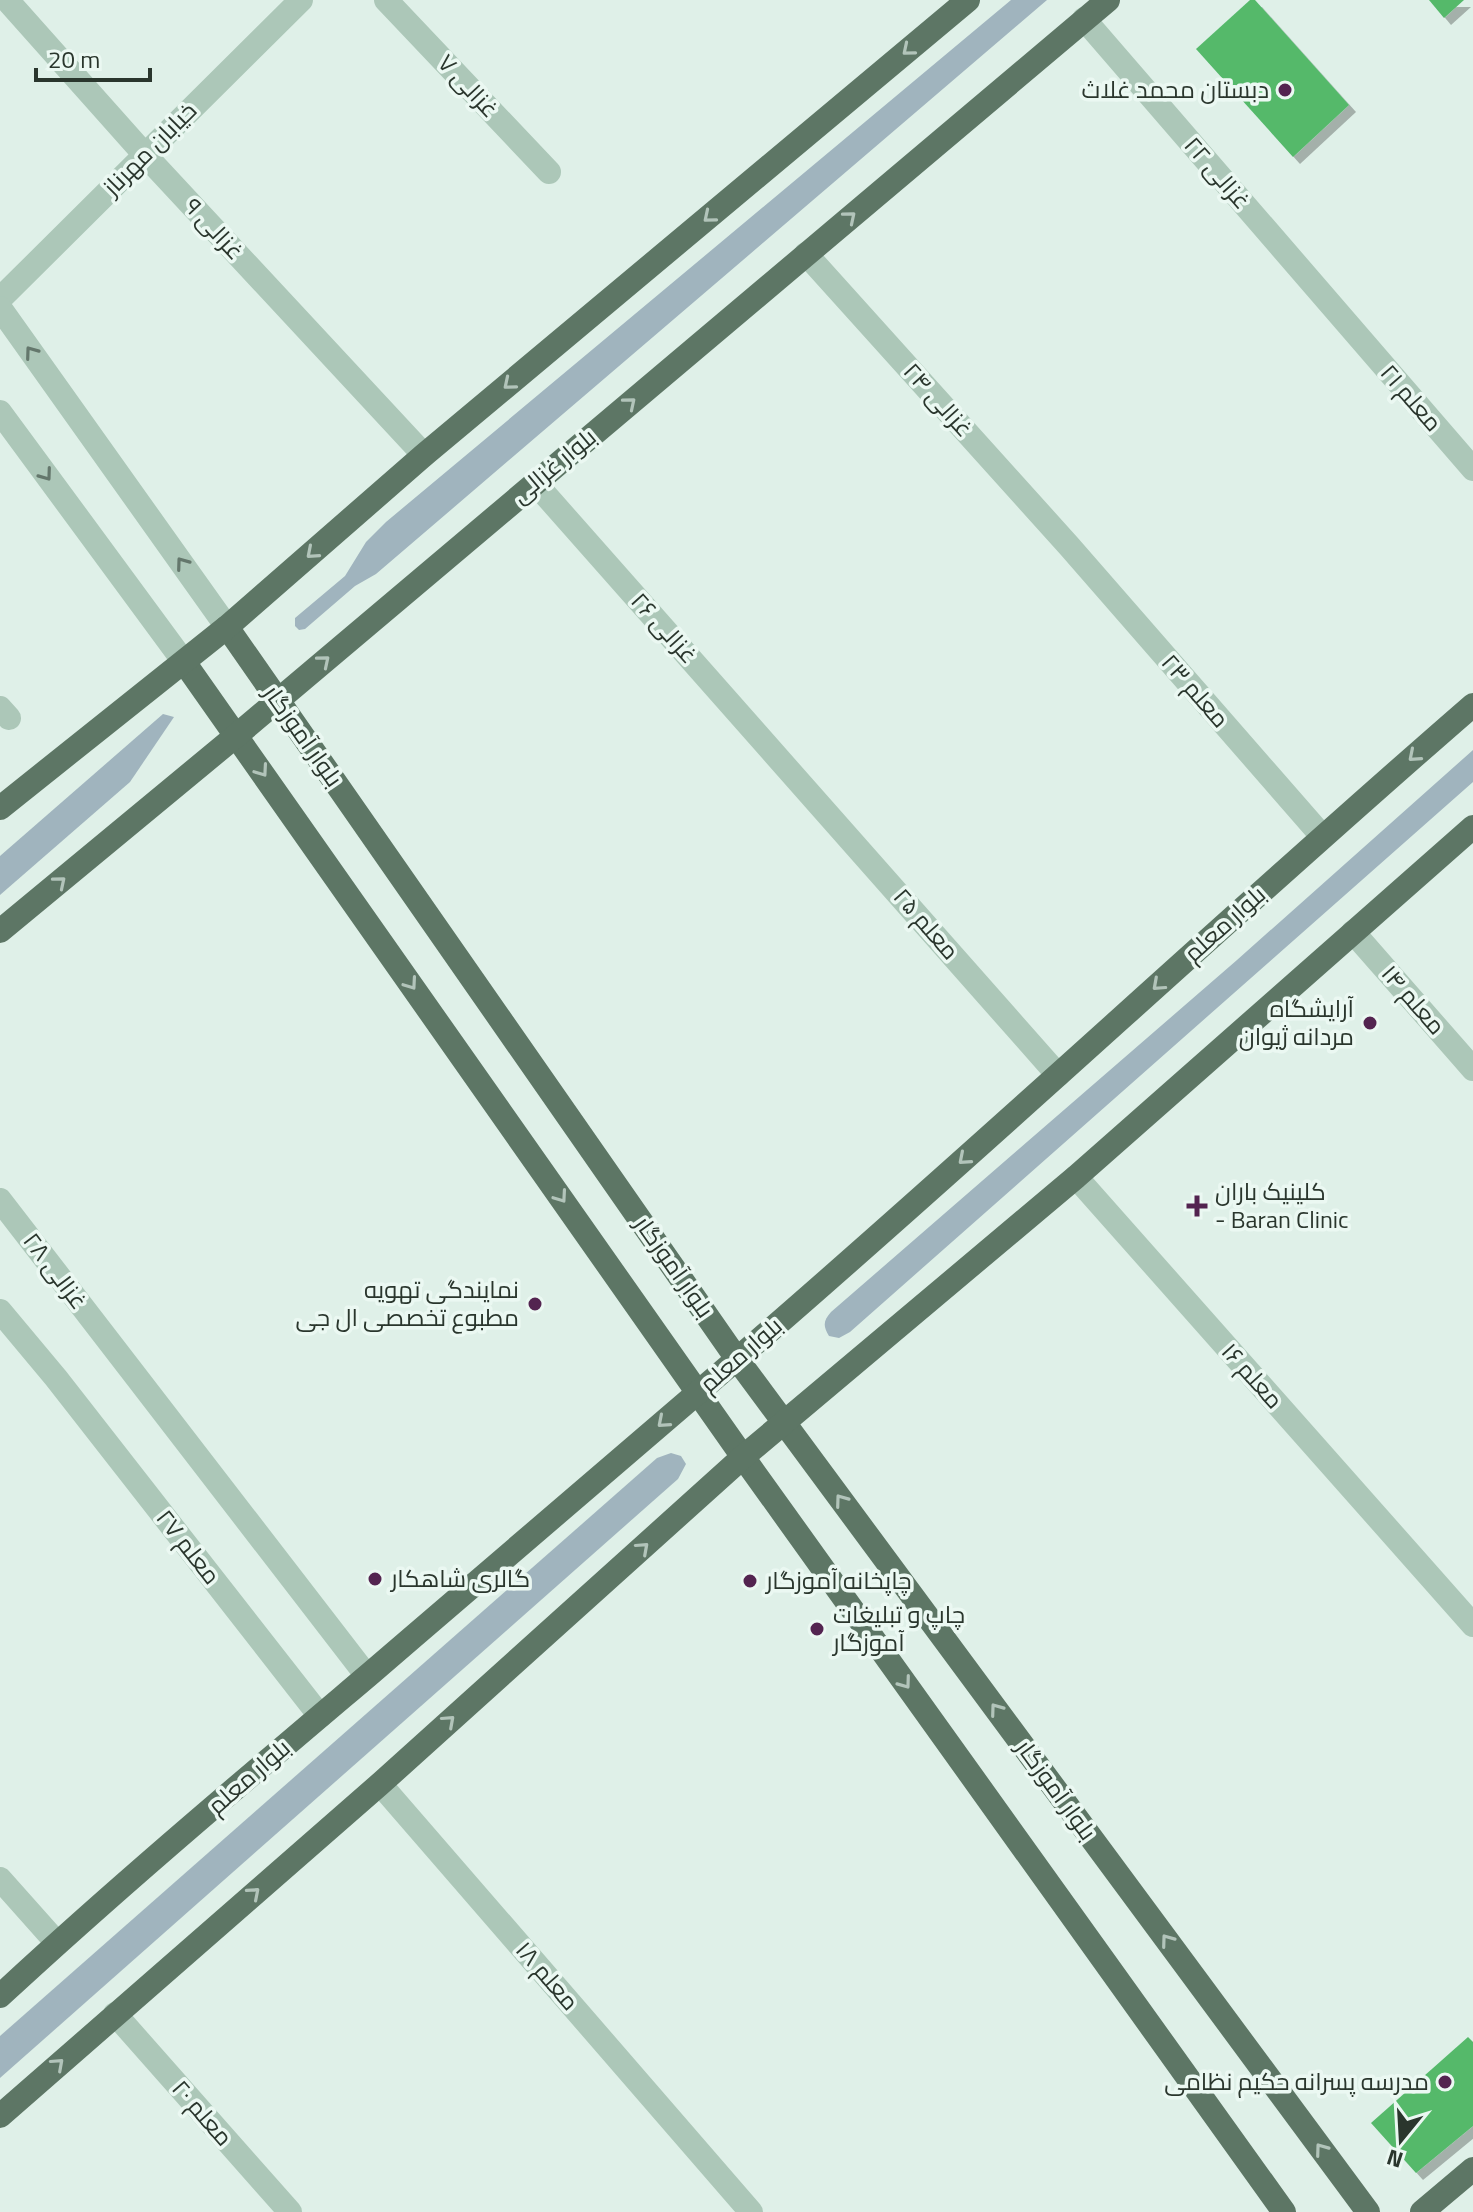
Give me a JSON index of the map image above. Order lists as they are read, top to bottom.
{
  "streets": {
    "main road": ["بلوار غزالی", "بلوار آموزگار", "بلوار معلم"],
    "street": [
      "غزالی ۷",
      "خیابان مهرناز",
      "غزالی ۲۲",
      "غزالی ۹",
      "معلم ۲۱",
      "غزالی ۲۴",
      "غزالی ۲۶",
      "معلم ۲۳",
      "معلم ۲۵",
      "معلم ۱۴",
      "غزالی ۲۸",
      "معلم ۱۶",
      "معلم ۲۷",
      "معلم ۱۸",
      "معلم ۲۰"
    ]
  },
  "crossings": [
    ["خیابان مهرناز", "غزالی ۹"],
    ["غزالی ۲۲", "معلم ۲۱"],
    ["غزالی ۲۲", "بلوار غزالی"],
    ["غزالی ۲۴", "بلوار غزالی"],
    ["غزالی ۲۴", "معلم ۲۳"],
    ["بلوار غزالی", "غزالی ۲۶"],
    ["بلوار غزالی", "بلوار آموزگار"],
    ["غزالی ۲۶", "معلم ۲۵"],
    ["معلم ۲۳", "بلوار معلم"],
    ["بلوار آموزگار", "بلوار معلم"],
    ["معلم ۲۵", "بلوار معلم"],
    ["بلوار معلم", "غزالی ۲۸"],
    ["بلوار معلم", "معلم ۲۷"]
  ],
  "one_way": ["بلوار آموزگار"],
  "places": {
    "other": [
      "دبستان محمد غلاث",
      "آرایشگاه مردانه ژیوان",
      "نمایندگی تهویه مطبوع تخصصی ال جی",
      "گالری شاهکار",
      "چاپخانه آموزگار",
      "چاپ و تبلیغات آموزگار",
      "مدرسه پسرانه حکیم نظامی"
    ],
    "health": ["کلینیک باران - Baran Clinic"]
  },
  "scale_bar": "20 m",
  "north": "bottom"
}
